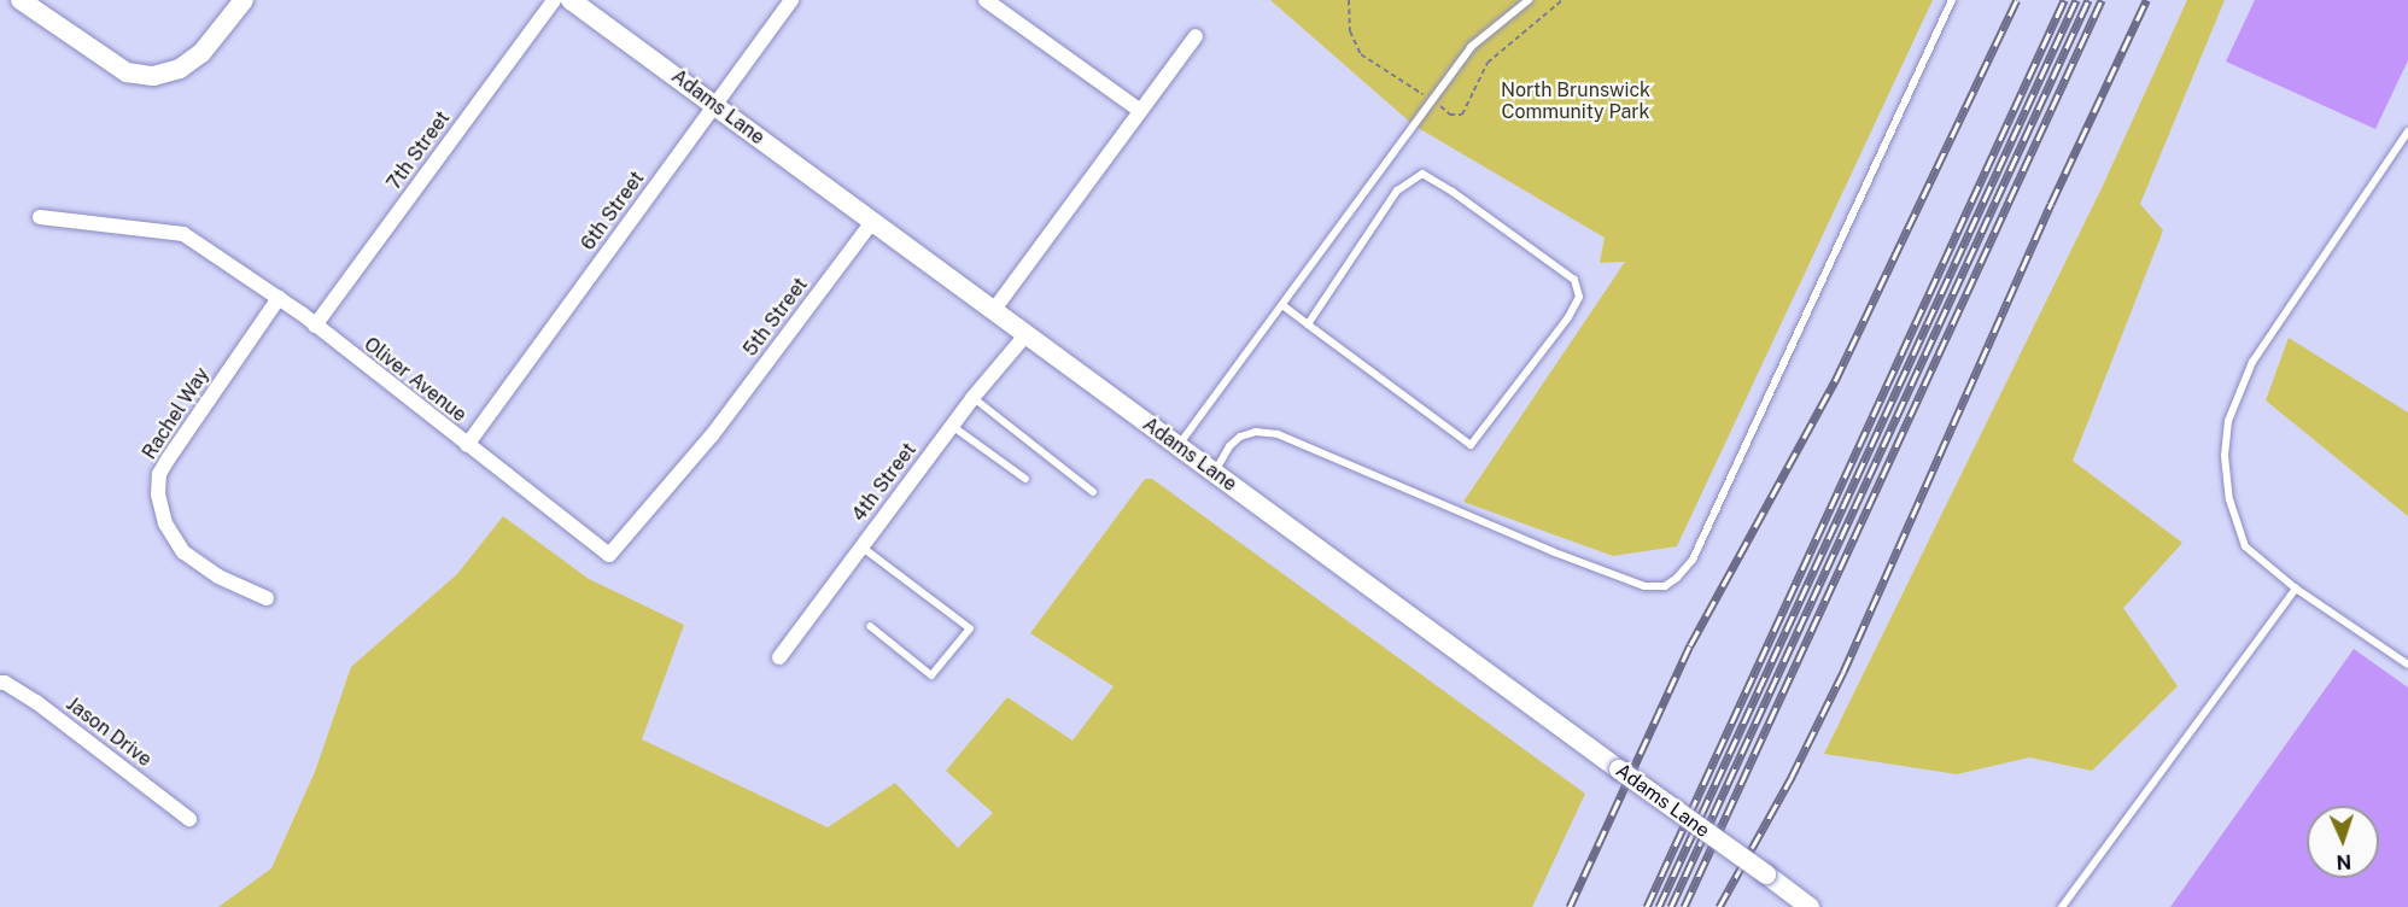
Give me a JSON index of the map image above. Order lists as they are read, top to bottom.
{
  "streets": {
    "street": [
      "Adams Lane",
      "7th Street",
      "6th Street",
      "5th Street",
      "Oliver Avenue",
      "Rachel Way",
      "4th Street",
      "Jason Drive"
    ]
  },
  "crossings": [
    ["Adams Lane", "6th Street"],
    ["Adams Lane", "5th Street"],
    ["Adams Lane", "4th Street"],
    ["7th Street", "Oliver Avenue"],
    ["6th Street", "Oliver Avenue"],
    ["5th Street", "Oliver Avenue"],
    ["Oliver Avenue", "Rachel Way"]
  ],
  "parks": ["North Brunswick Community Park"],
  "north": "bottom"
}
